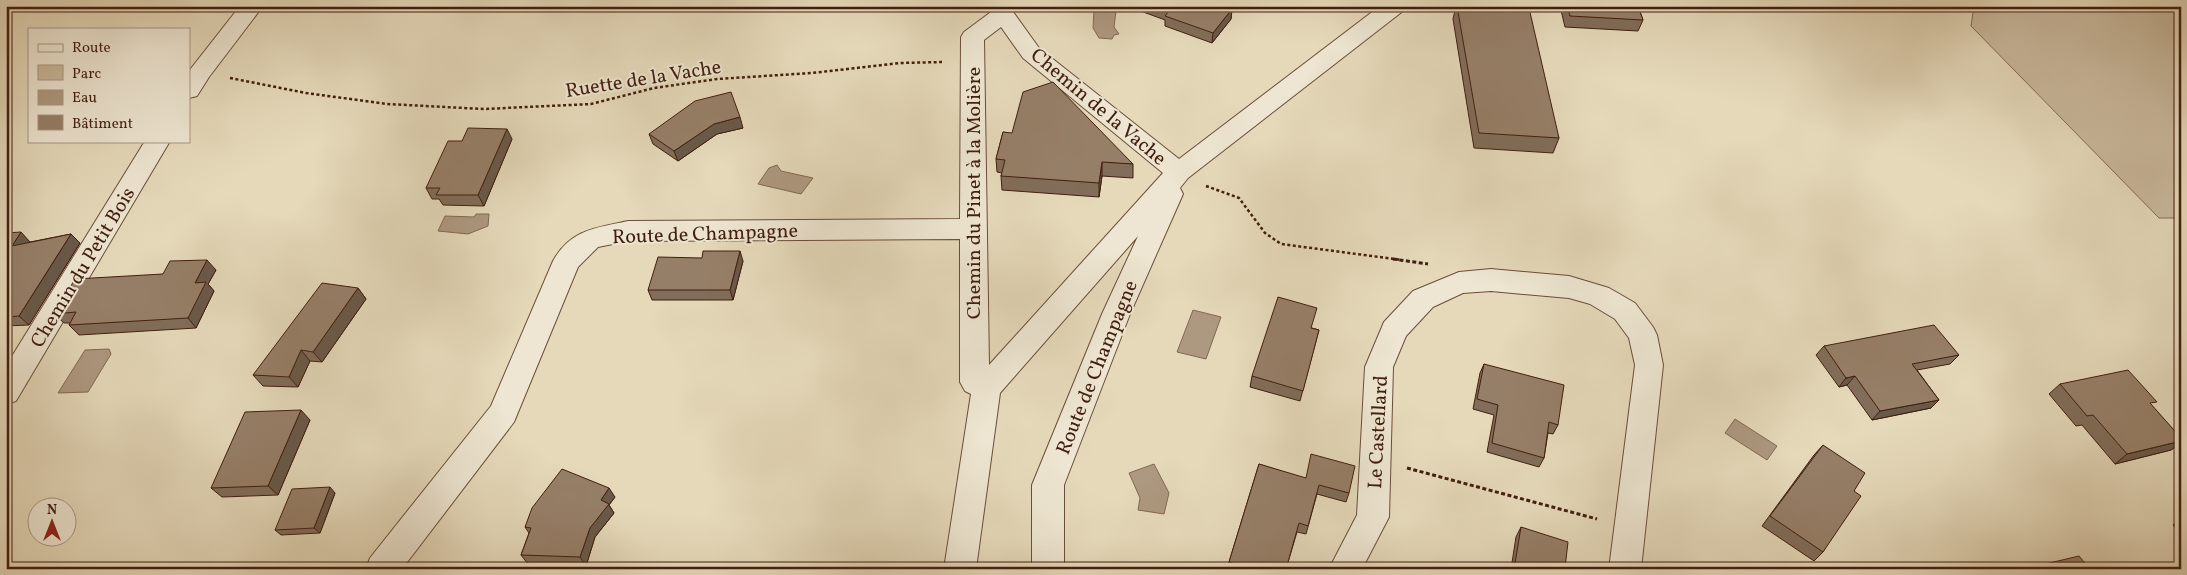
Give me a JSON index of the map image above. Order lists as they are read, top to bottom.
{
  "streets": {
    "street": [
      "Chemin de la Vache",
      "Chemin du Pinet à la Molière",
      "Route de Champagne",
      "Chemin du Petit Bois",
      "Le Castellard"
    ],
    "path": ["Ruette de la Vache"]
  },
  "crossings": [
    ["Ruette de la Vache", "Chemin du Pinet à la Molière"],
    ["Chemin de la Vache", "Chemin du Pinet à la Molière"],
    ["Chemin de la Vache", "Route de Champagne"],
    ["Chemin du Pinet à la Molière", "Route de Champagne"]
  ],
  "legend": [
    "Route",
    "Parc",
    "Eau",
    "Bâtiment"
  ],
  "north": "top"
}
